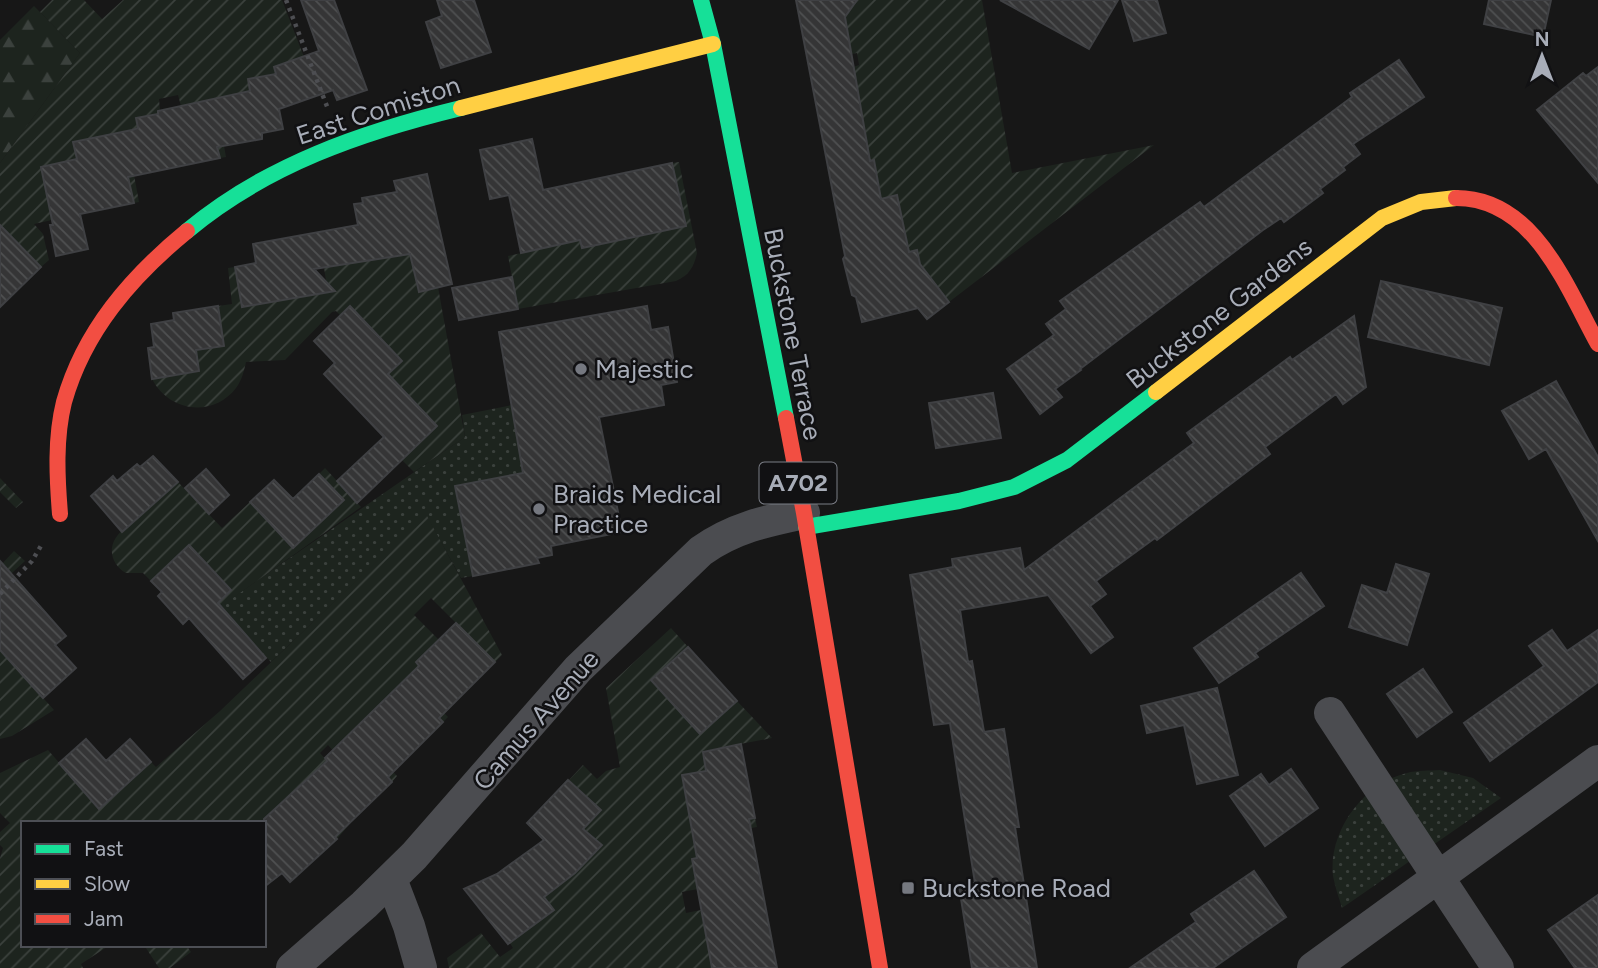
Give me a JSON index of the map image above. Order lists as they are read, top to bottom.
{
  "streets": {
    "street": [
      "East Comiston",
      "Buckstone Gardens",
      "Buckstone Terrace",
      "A702",
      "Camus Avenue"
    ]
  },
  "crossings": [
    ["East Comiston", "Buckstone Terrace"],
    ["Buckstone Gardens", "Buckstone Terrace"],
    ["Buckstone Gardens", "Camus Avenue"],
    ["Buckstone Terrace", "Camus Avenue"]
  ],
  "places": {
    "other": ["Majestic", "Braids Medical Practice"],
    "transit": ["Buckstone Road"]
  },
  "legend": ["Fast", "Slow", "Jam"],
  "north": "top"
}
